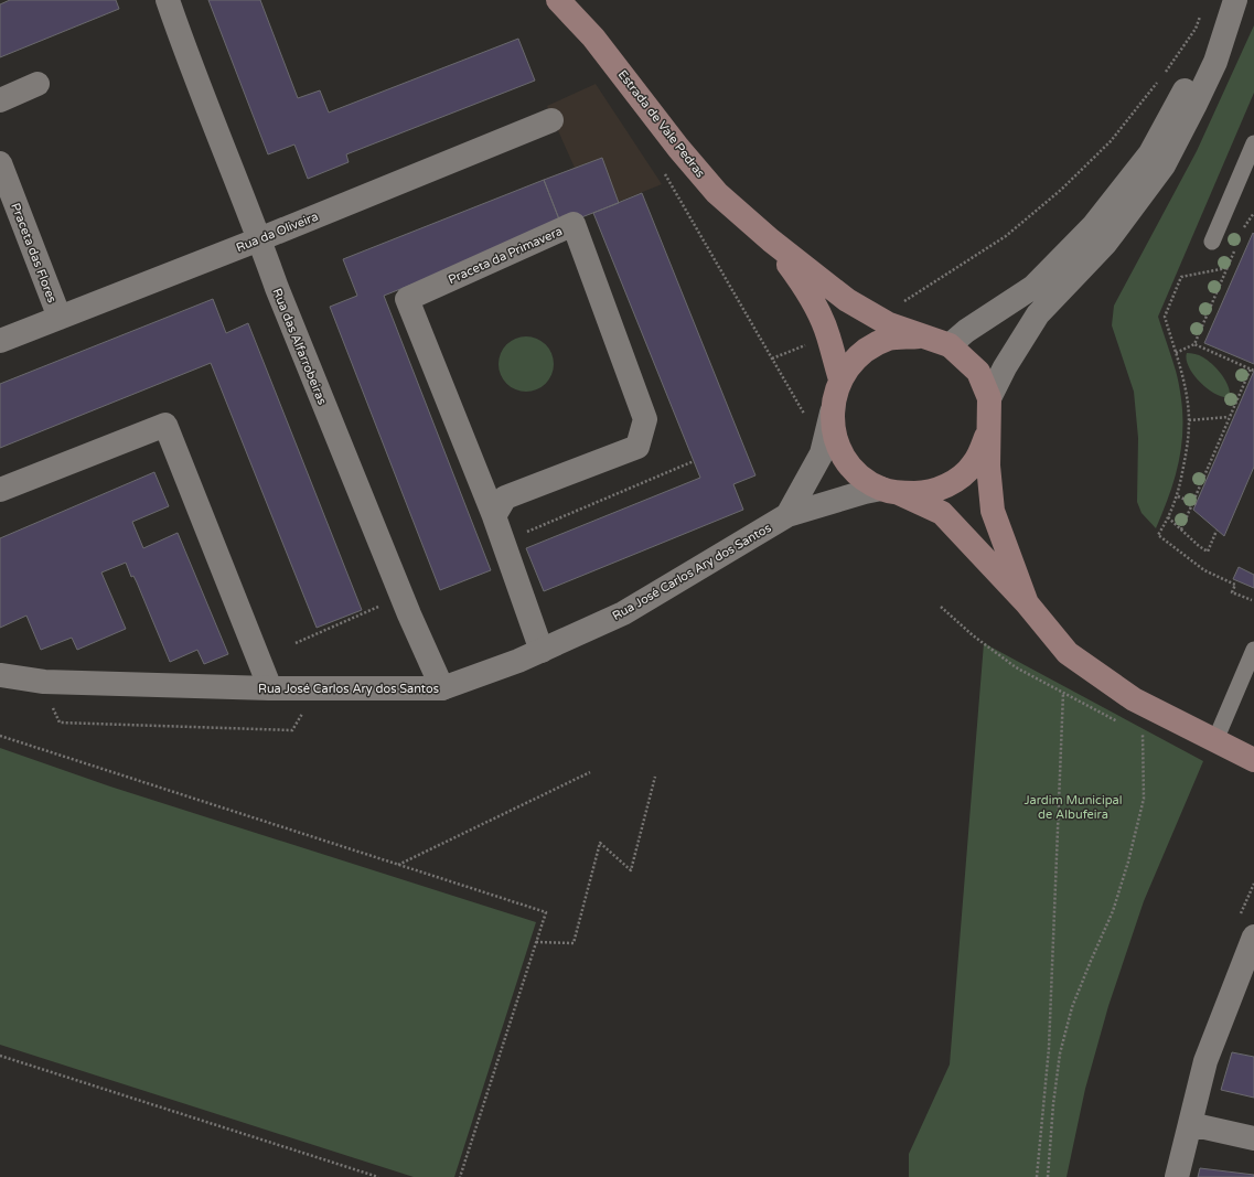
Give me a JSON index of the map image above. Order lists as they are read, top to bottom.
{
  "streets": {
    "main road": ["Estrada de Vale Pedras"],
    "street": [
      "Rua da Oliveira",
      "Praceta das Flores",
      "Praceta da Primavera",
      "Rua das Alfarrobeiras",
      "Rua José Carlos Ary dos Santos"
    ]
  },
  "crossings": [
    ["Estrada de Vale Pedras", "Rua José Carlos Ary dos Santos"],
    ["Rua da Oliveira", "Praceta das Flores"],
    ["Rua da Oliveira", "Rua das Alfarrobeiras"],
    ["Praceta da Primavera", "Rua José Carlos Ary dos Santos"],
    ["Rua das Alfarrobeiras", "Rua José Carlos Ary dos Santos"]
  ],
  "parks": ["Jardim Municipal de Albufeira"]
}
